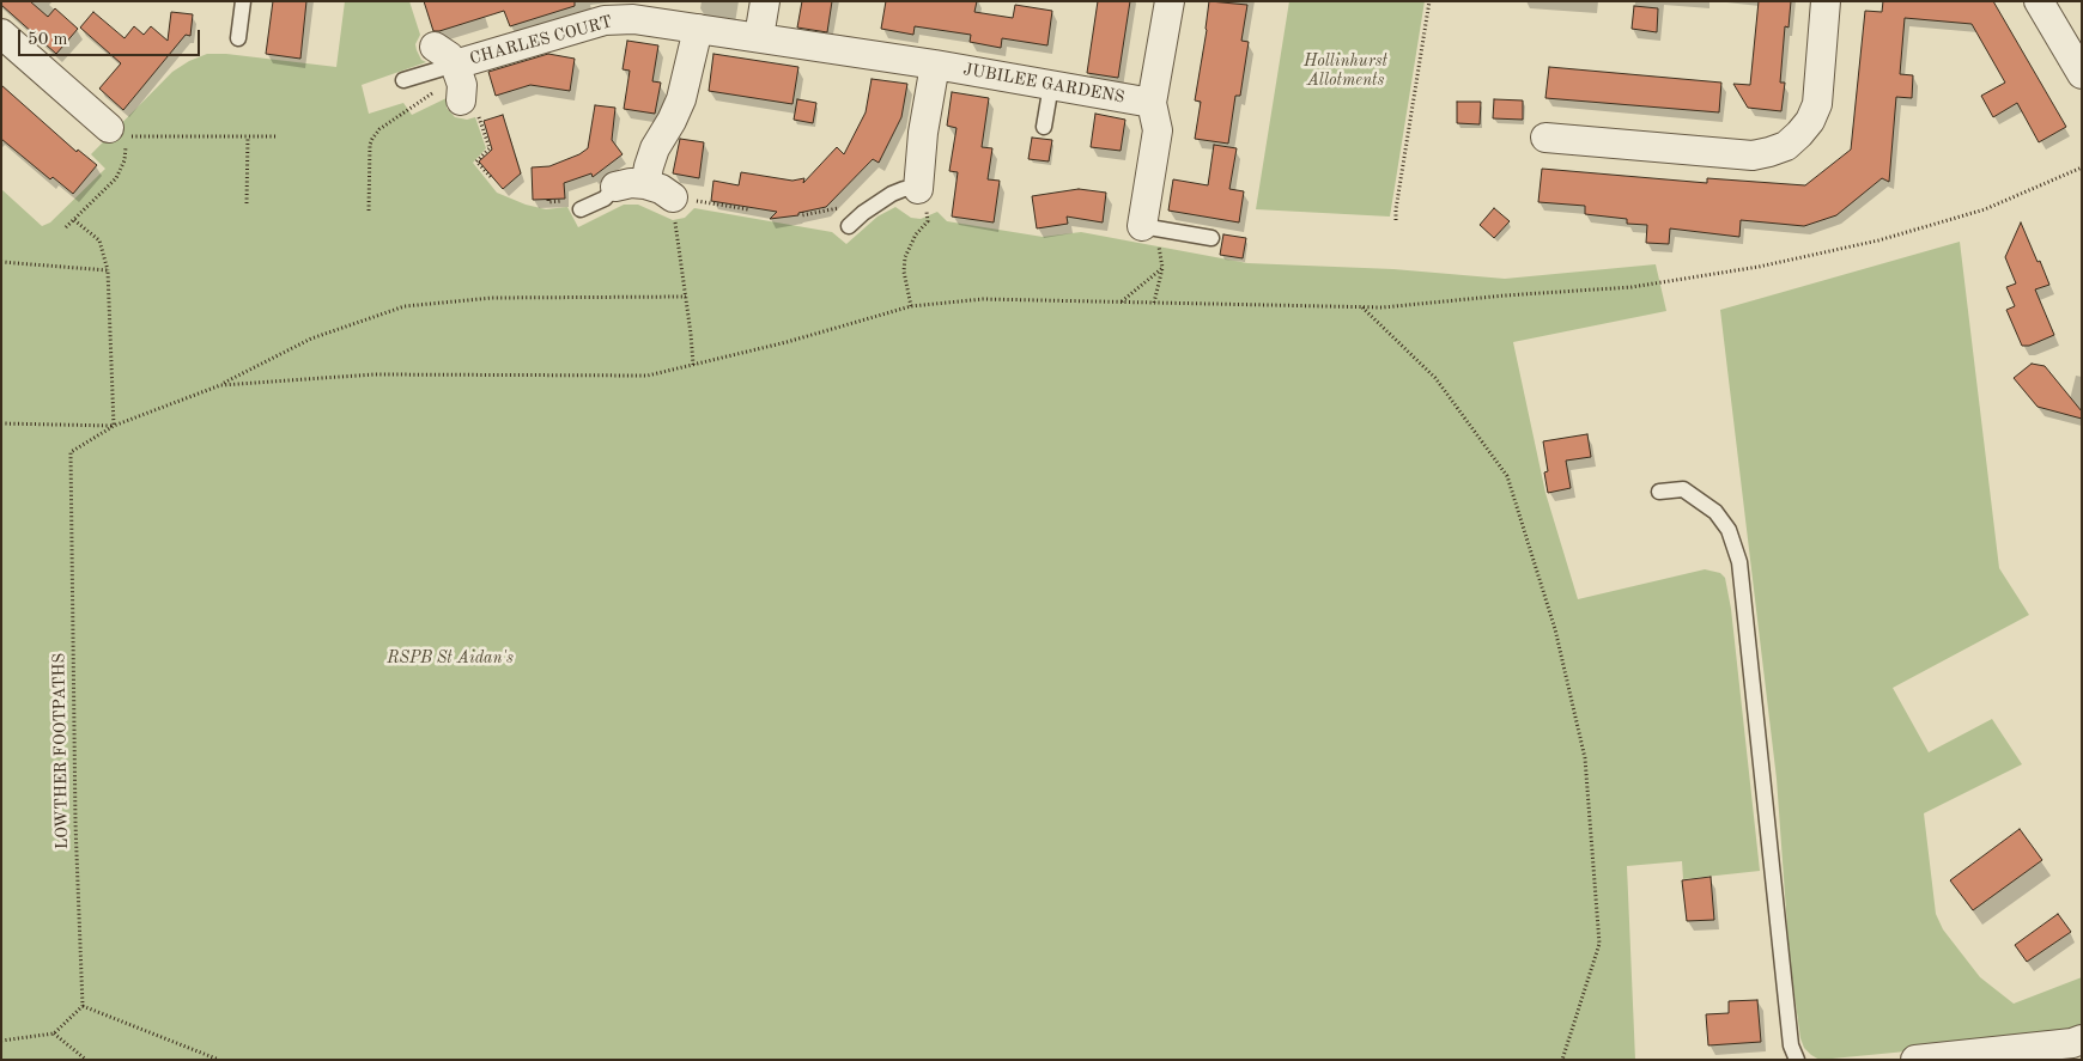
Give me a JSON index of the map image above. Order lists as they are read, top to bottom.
{
  "streets": {
    "street": ["CHARLES COURT", "JUBILEE GARDENS"],
    "path": ["LOWTHER FOOTPATHS"]
  },
  "crossings": [
    ["CHARLES COURT", "JUBILEE GARDENS"]
  ],
  "parks": ["Hollinhurst Allotments", "RSPB St Aidan's"],
  "scale_bar": "50 m"
}
